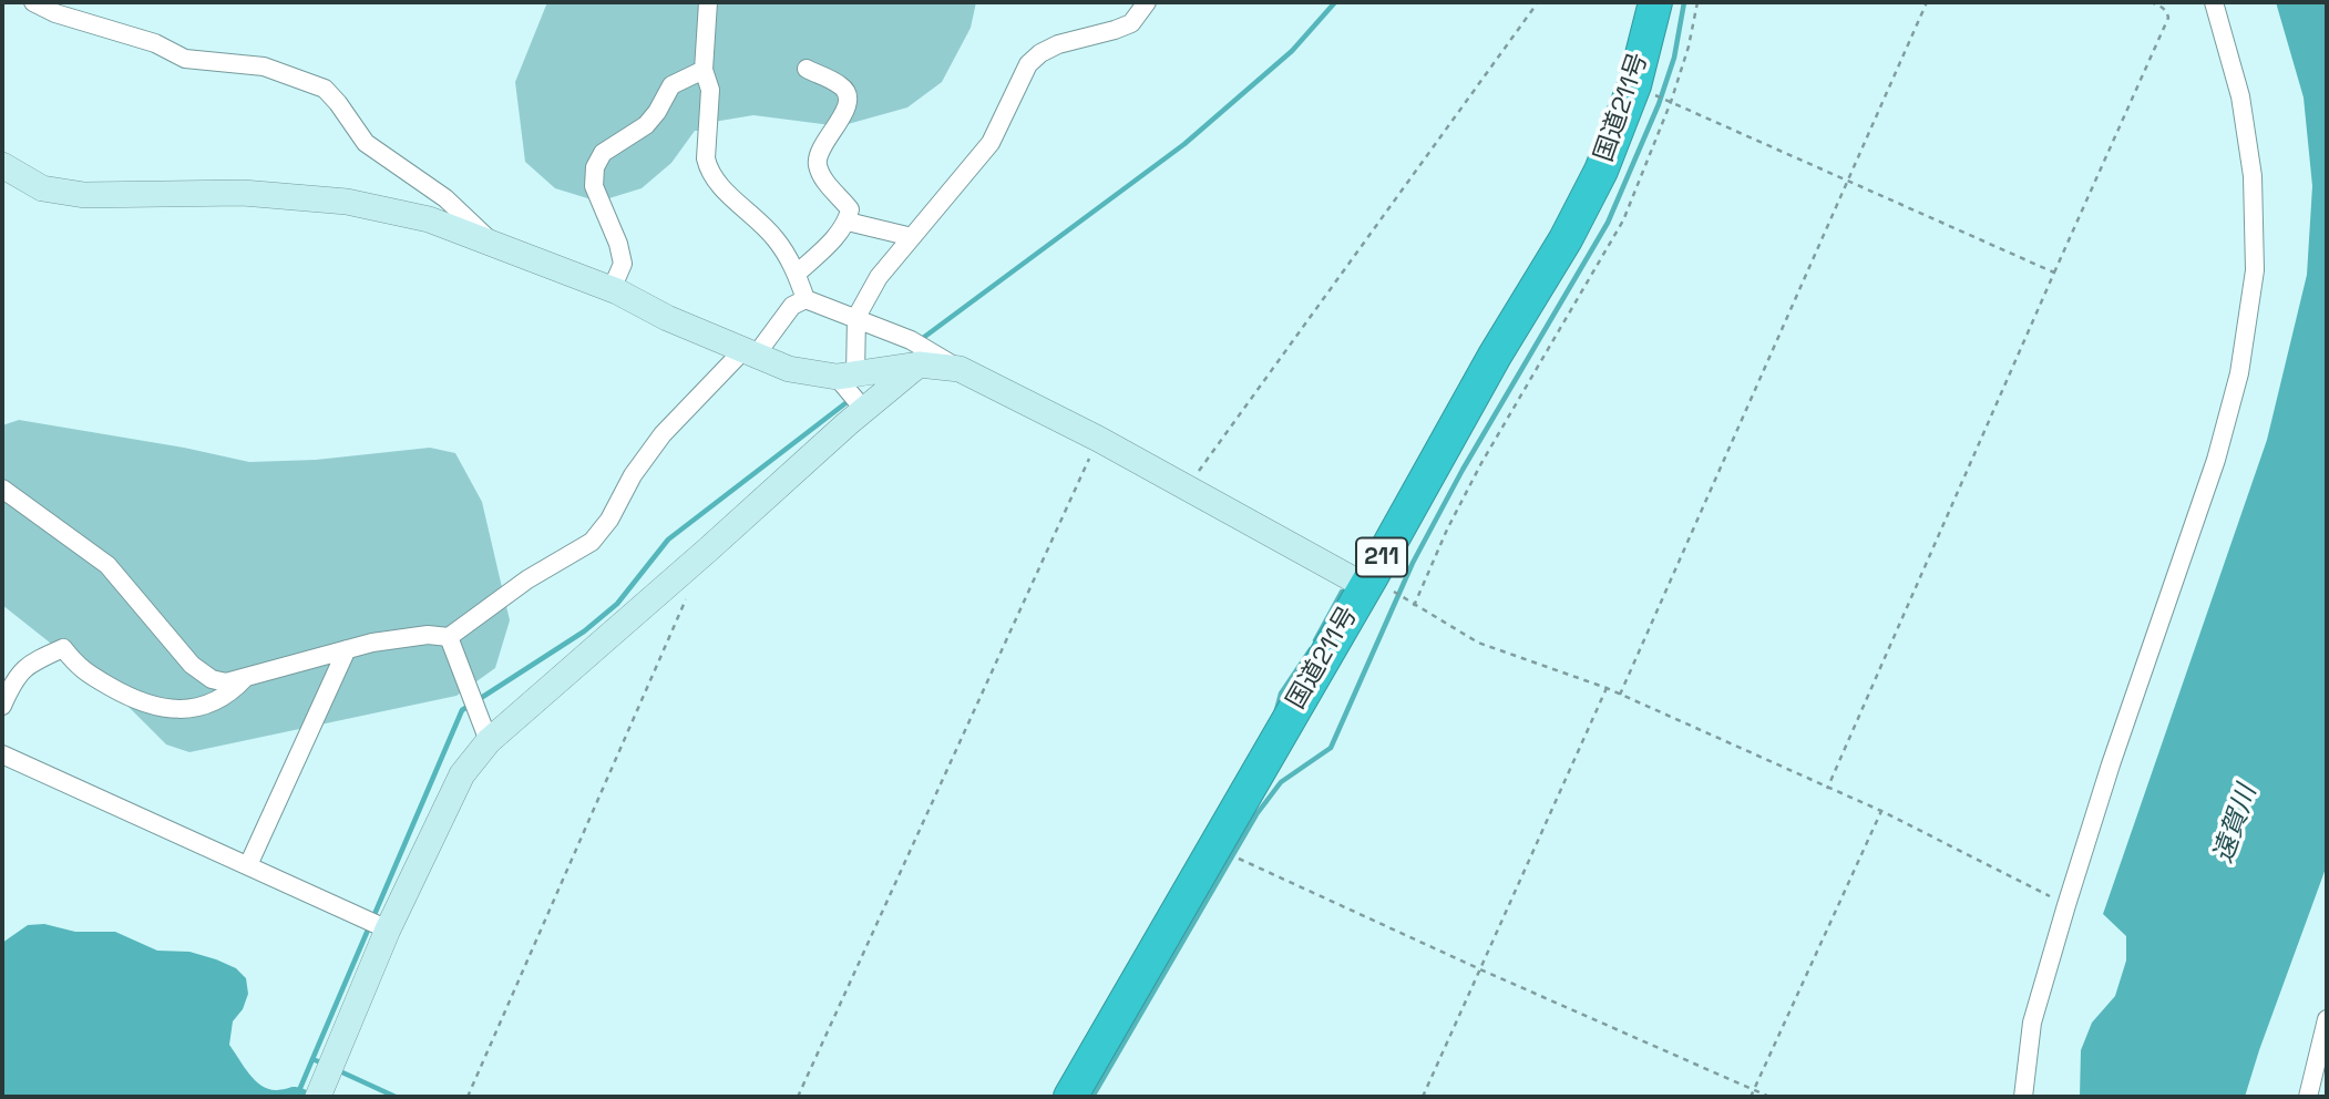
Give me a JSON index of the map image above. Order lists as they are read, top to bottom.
{
  "streets": {
    "highway": ["国道211号", "211"]
  },
  "water": ["遠賀川"]
}
